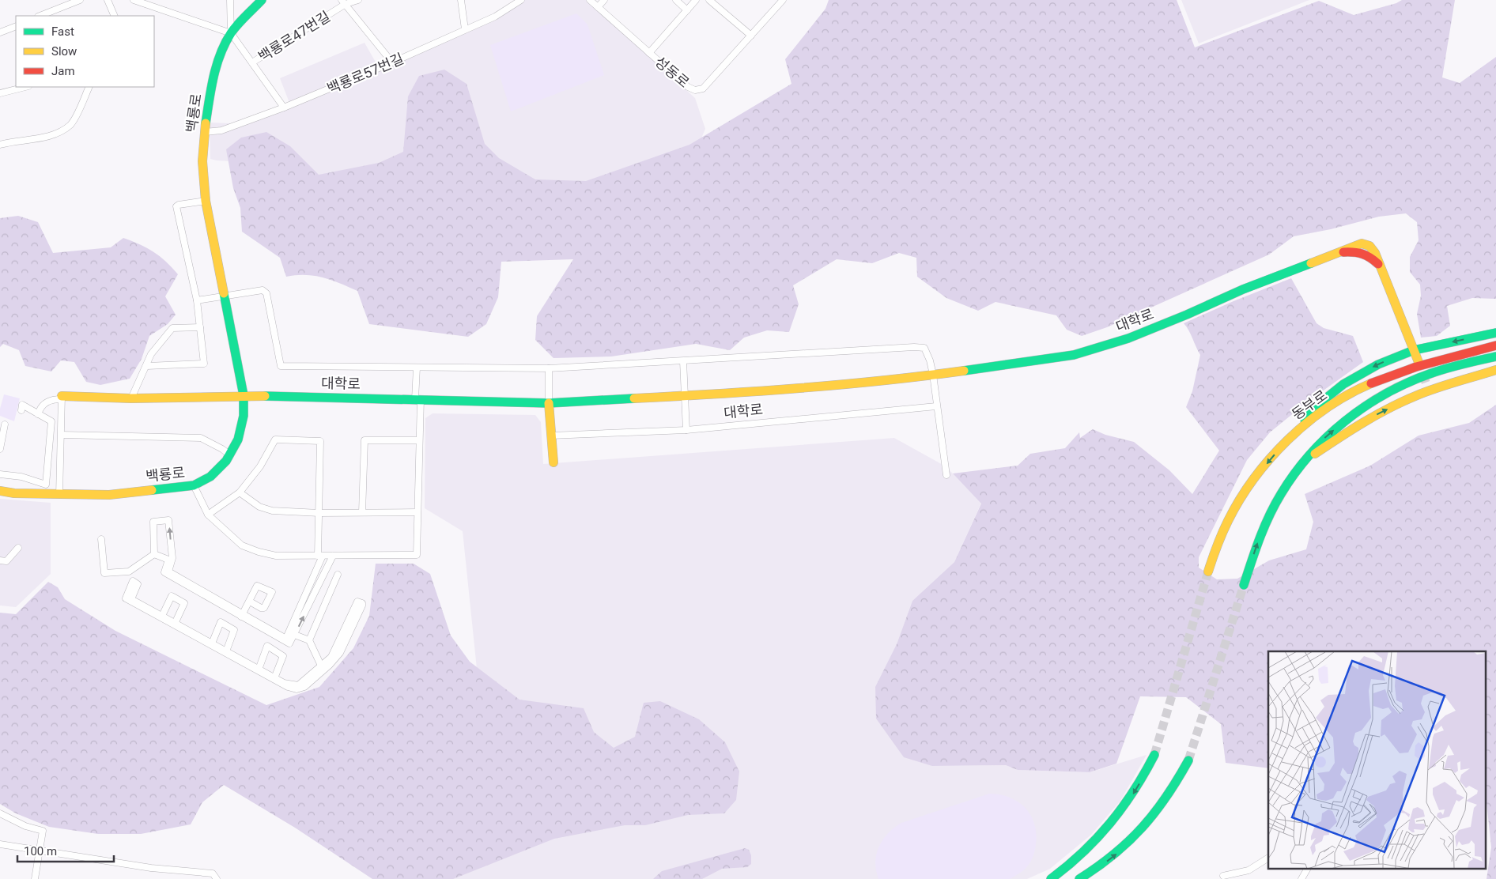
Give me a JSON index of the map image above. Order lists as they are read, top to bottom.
{
  "streets": {
    "main road": ["백룡로", "대학로", "동부로"],
    "street": ["백룡로47번길", "성동로", "백룡로57번길"]
  },
  "crossings": [
    ["백룡로57번길", "백룡로"],
    ["백룡로", "대학로"]
  ],
  "legend": ["Fast", "Slow", "Jam"],
  "scale_bar": "100 m"
}
